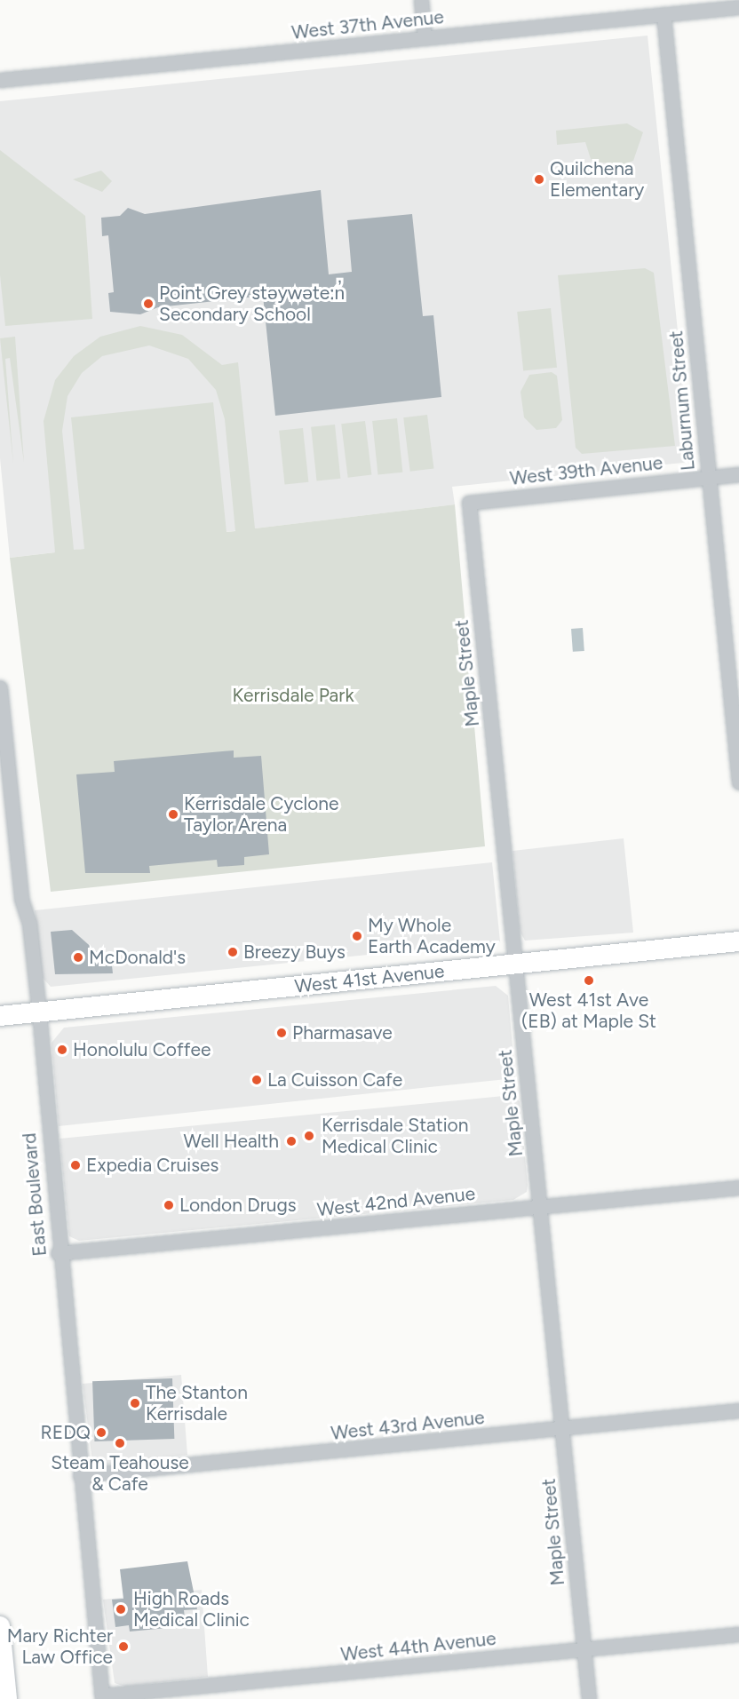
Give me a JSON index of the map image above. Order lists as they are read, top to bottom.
{
  "streets": {
    "main road": ["West 41st Avenue"],
    "street": [
      "West 37th Avenue",
      "Laburnum Street",
      "West 39th Avenue",
      "Maple Street",
      "East Boulevard",
      "West 42nd Avenue",
      "West 43rd Avenue",
      "West 44th Avenue"
    ]
  },
  "crossings": [
    ["West 37th Avenue", "Laburnum Street"],
    ["Laburnum Street", "West 39th Avenue"],
    ["West 39th Avenue", "Maple Street"],
    ["Maple Street", "West 41st Avenue"],
    ["Maple Street", "West 42nd Avenue"],
    ["Maple Street", "West 43rd Avenue"],
    ["Maple Street", "West 44th Avenue"],
    ["West 41st Avenue", "East Boulevard"],
    ["East Boulevard", "West 42nd Avenue"],
    ["East Boulevard", "West 43rd Avenue"],
    ["East Boulevard", "West 44th Avenue"]
  ],
  "parks": ["Kerrisdale Park"],
  "places": [
    "Quilchena Elementary",
    "Point Grey stəywəte:n̓ Secondary School",
    "Kerrisdale Cyclone Taylor Arena",
    "My Whole Earth Academy",
    "Breezy Buys",
    "McDonald's",
    "West 41st Ave (EB) at Maple St",
    "Pharmasave",
    "Honolulu Coffee",
    "La Cuisson Cafe",
    "Kerrisdale Station Medical Clinic",
    "Well Health",
    "Expedia Cruises",
    "London Drugs",
    "The Stanton Kerrisdale",
    "REDQ",
    "Steam Teahouse & Cafe",
    "High Roads Medical Clinic",
    "Mary Richter Law Office"
  ]
}
